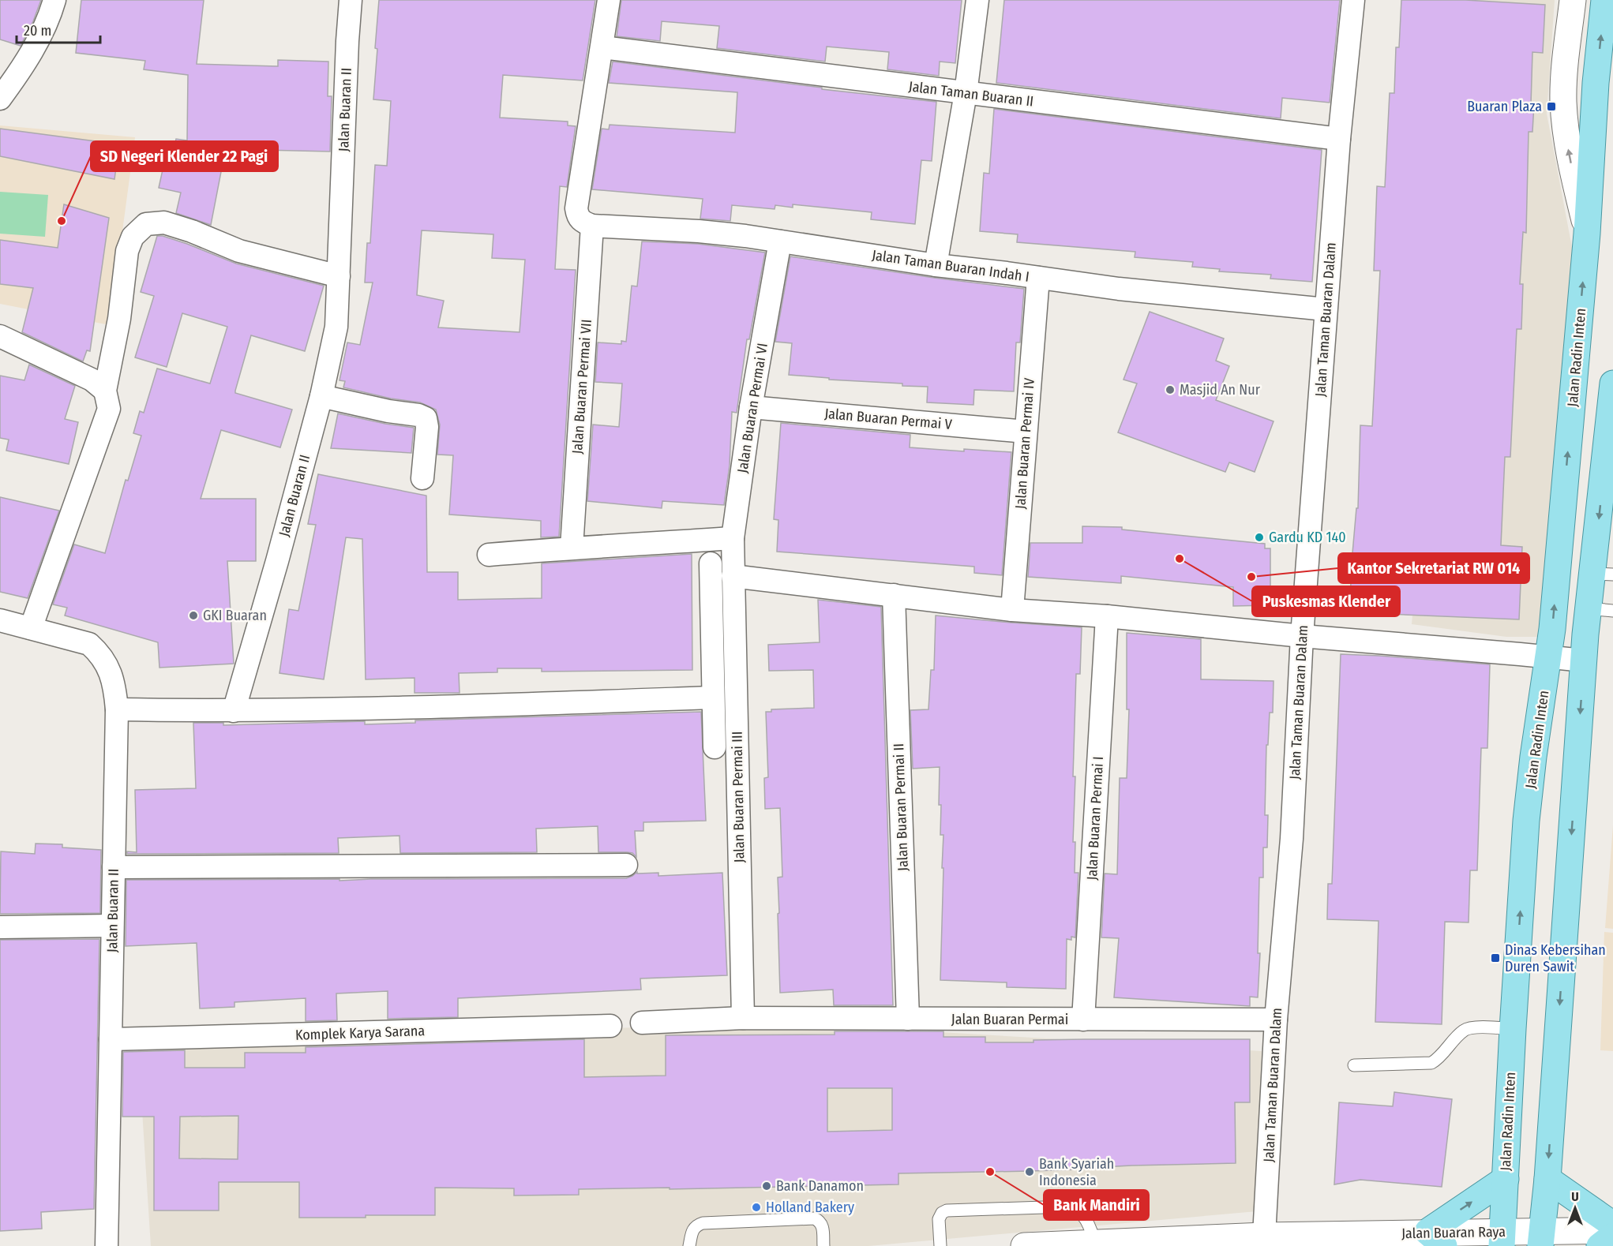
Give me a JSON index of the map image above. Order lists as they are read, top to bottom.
{
  "streets": {
    "main road": ["Jalan Radin Inten"],
    "street": [
      "Jalan Taman Buaran II",
      "Jalan Buaran II",
      "Jalan Taman Buaran Indah I",
      "Jalan Taman Buaran Dalam",
      "Jalan Buaran Permai VII",
      "Jalan Buaran Permai VI",
      "Jalan Buaran Permai V",
      "Jalan Buaran Permai IV",
      "Jalan Buaran Permai III",
      "Jalan Buaran Permai II",
      "Jalan Buaran Permai I",
      "Jalan Buaran Permai",
      "Komplek Karya Sarana",
      "Jalan Buaran Raya"
    ]
  },
  "crossings": [
    ["Jalan Taman Buaran II", "Jalan Taman Buaran Dalam"],
    ["Jalan Taman Buaran II", "Jalan Buaran Permai VII"],
    ["Jalan Buaran II", "Komplek Karya Sarana"],
    ["Jalan Taman Buaran Indah I", "Jalan Taman Buaran Dalam"],
    ["Jalan Taman Buaran Indah I", "Jalan Buaran Permai VII"],
    ["Jalan Taman Buaran Indah I", "Jalan Buaran Permai VI"],
    ["Jalan Taman Buaran Indah I", "Jalan Buaran Permai IV"],
    ["Jalan Taman Buaran Dalam", "Jalan Buaran Permai"],
    ["Jalan Taman Buaran Dalam", "Jalan Buaran Raya"],
    ["Jalan Radin Inten", "Jalan Buaran Raya"],
    ["Jalan Buaran Permai VI", "Jalan Buaran Permai V"],
    ["Jalan Buaran Permai VI", "Jalan Buaran Permai III"],
    ["Jalan Buaran Permai V", "Jalan Buaran Permai IV"],
    ["Jalan Buaran Permai III", "Jalan Buaran Permai"],
    ["Jalan Buaran Permai II", "Jalan Buaran Permai"],
    ["Jalan Buaran Permai I", "Jalan Buaran Permai"]
  ],
  "one_way": ["Jalan Radin Inten"],
  "places": {
    "transit": ["Buaran Plaza", "Dinas Kebersihan Duren Sawit"],
    "other": [
      "SD Negeri Klender 22 Pagi",
      "Masjid An Nur",
      "Gardu KD 140",
      "Puskesmas Klender",
      "Kantor Sekretariat RW 014",
      "GKI Buaran",
      "Bank Mandiri",
      "Bank Syariah Indonesia",
      "Bank Danamon",
      "Holland Bakery"
    ]
  },
  "scale_bar": "20 m",
  "north": "top"
}
